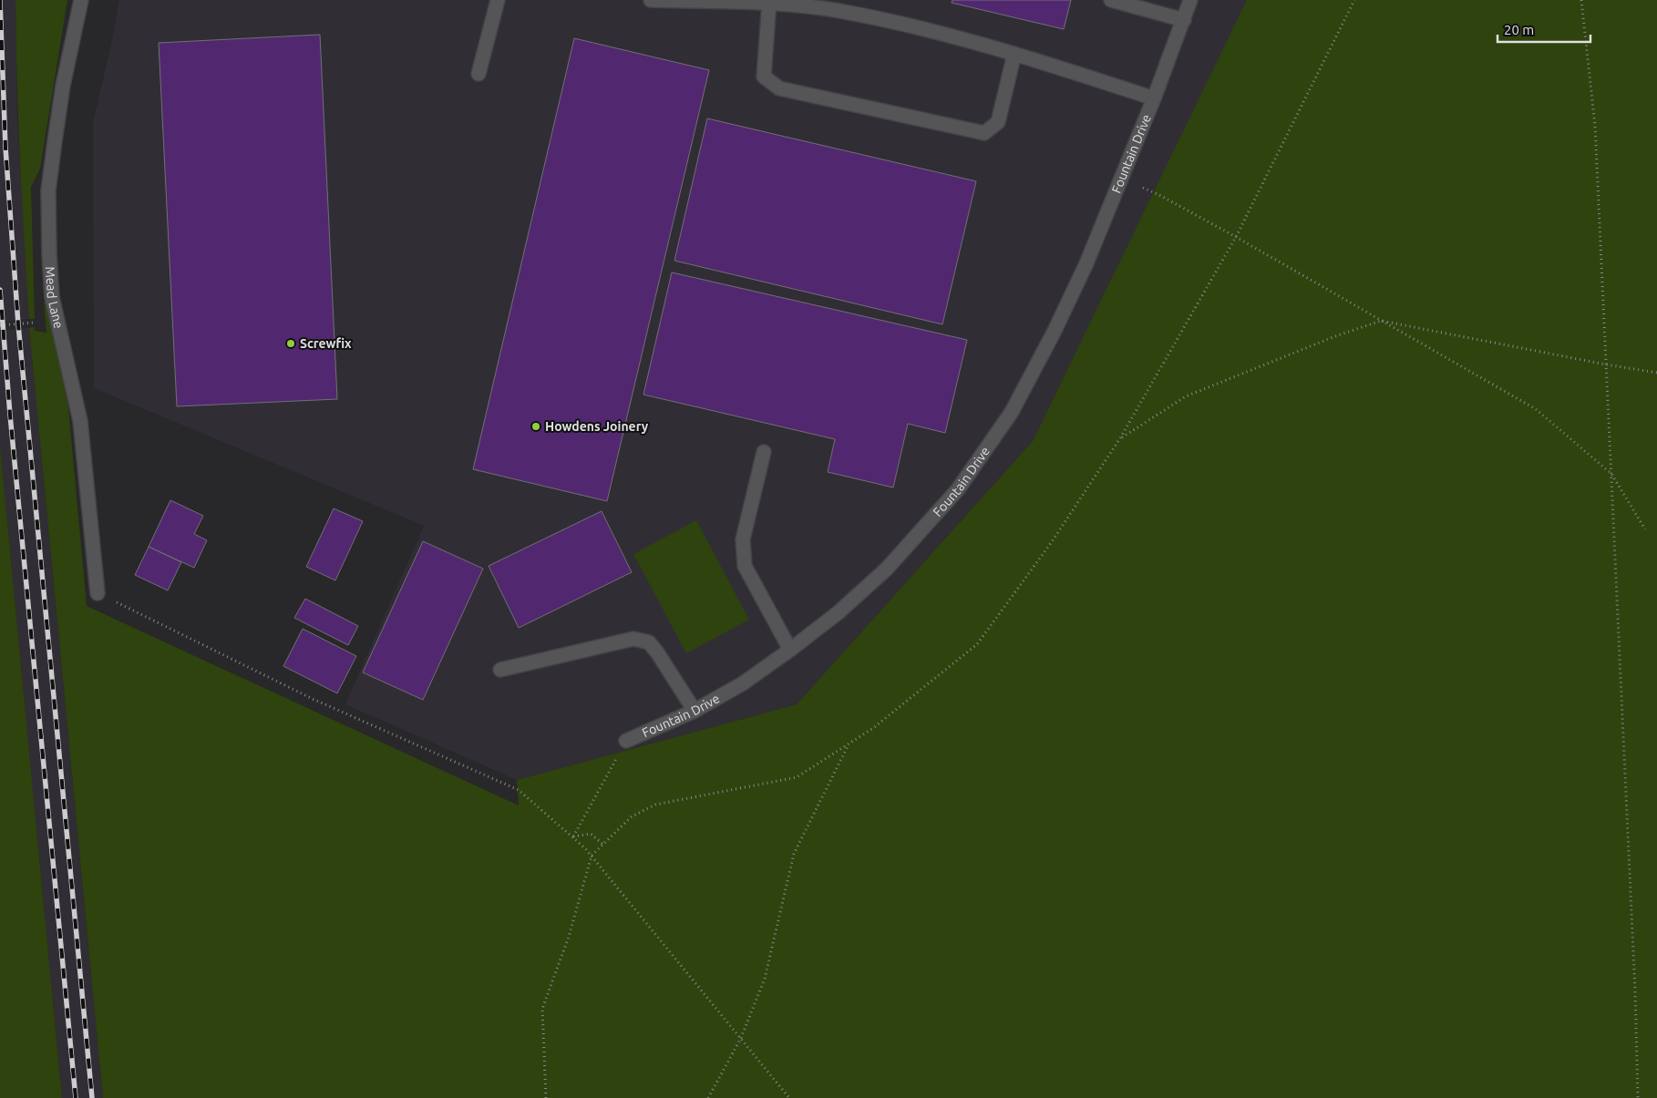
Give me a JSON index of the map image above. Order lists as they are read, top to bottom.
{
  "streets": {
    "street": ["Fountain Drive", "Mead Lane"]
  },
  "places": ["Screwfix", "Howdens Joinery"],
  "scale_bar": "20 m"
}
